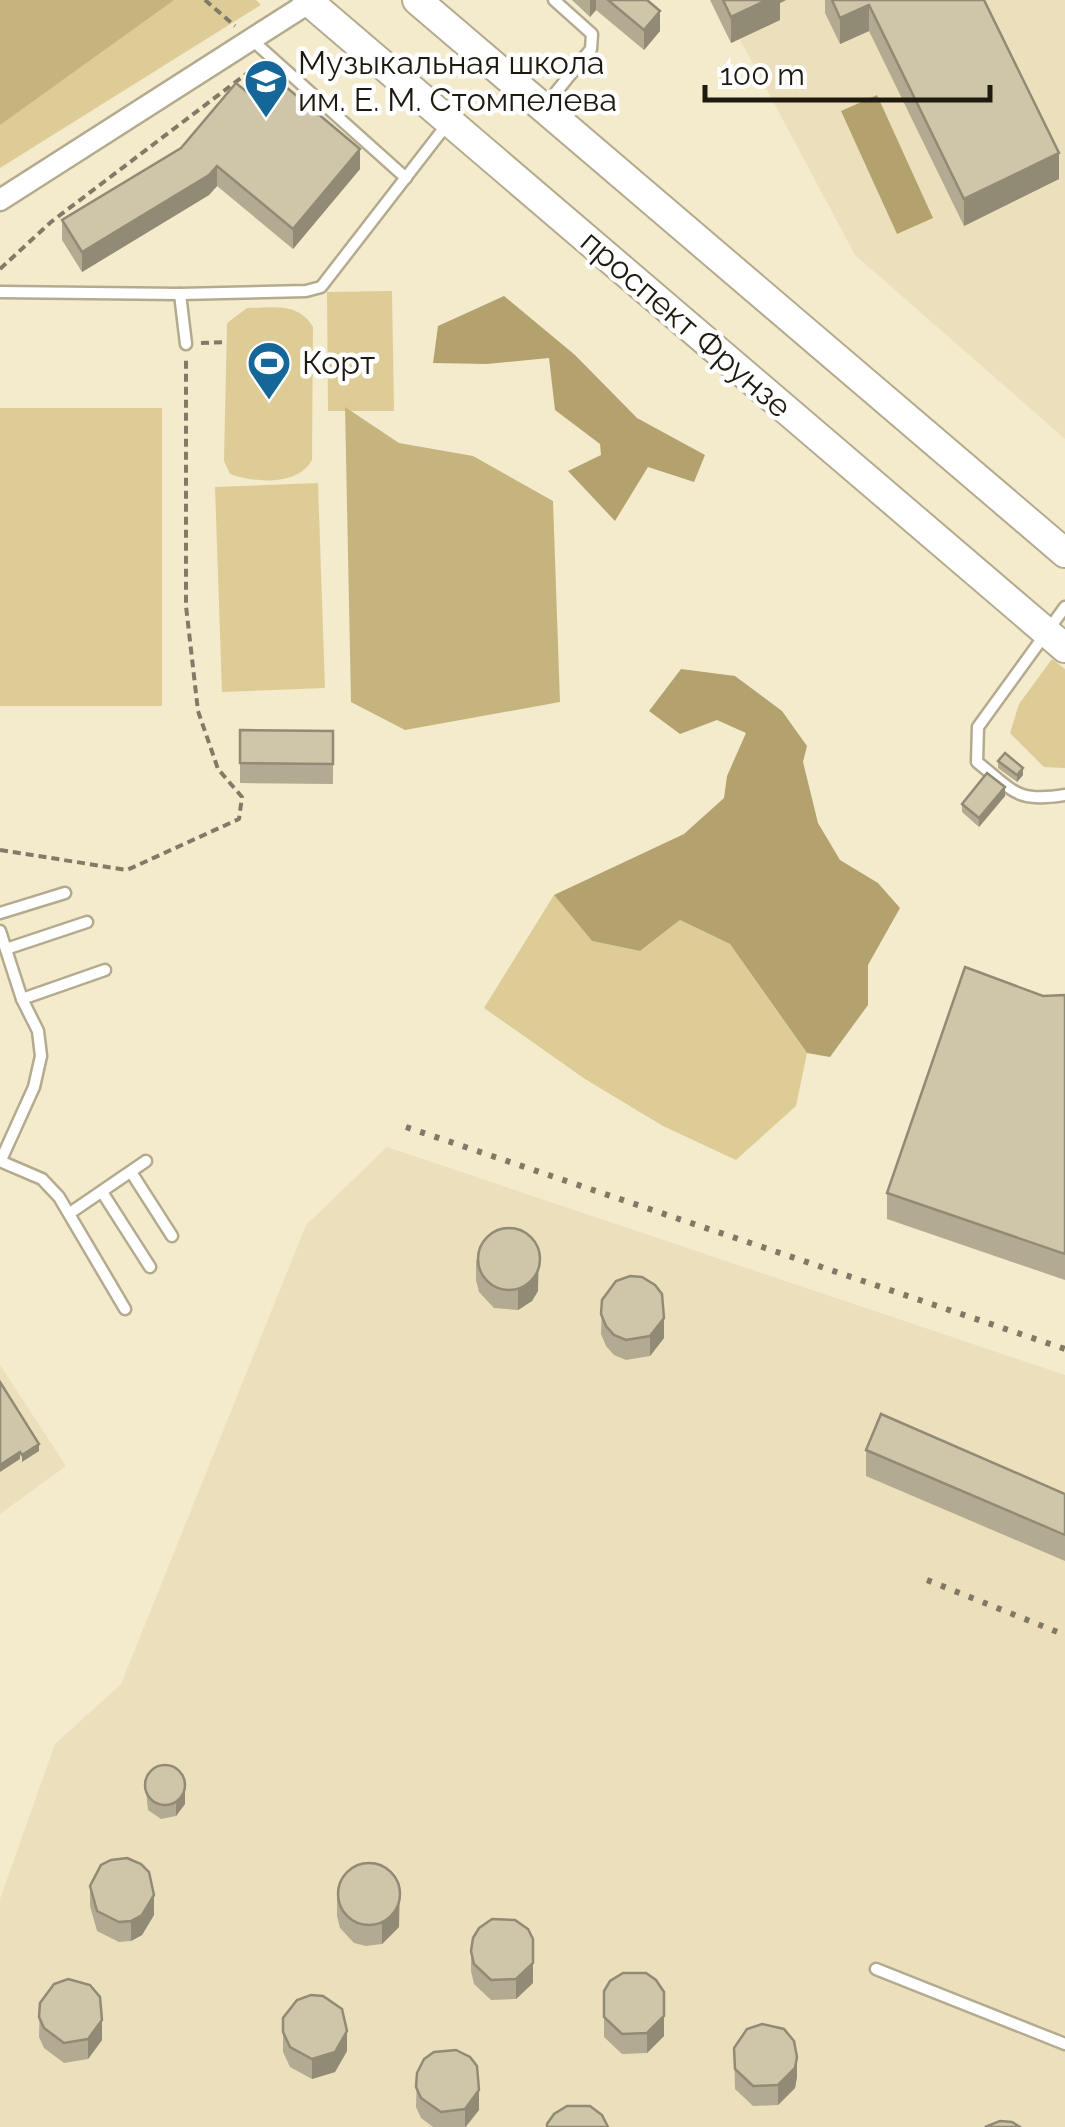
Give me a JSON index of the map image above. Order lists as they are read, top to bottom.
{
  "streets": {
    "main road": ["проспект Фрунзе"]
  },
  "places": {
    "school or university": ["Музыкальная школа им. Е. М. Стомпелева"],
    "sports": ["Корт"]
  },
  "scale_bar": "100 m"
}
